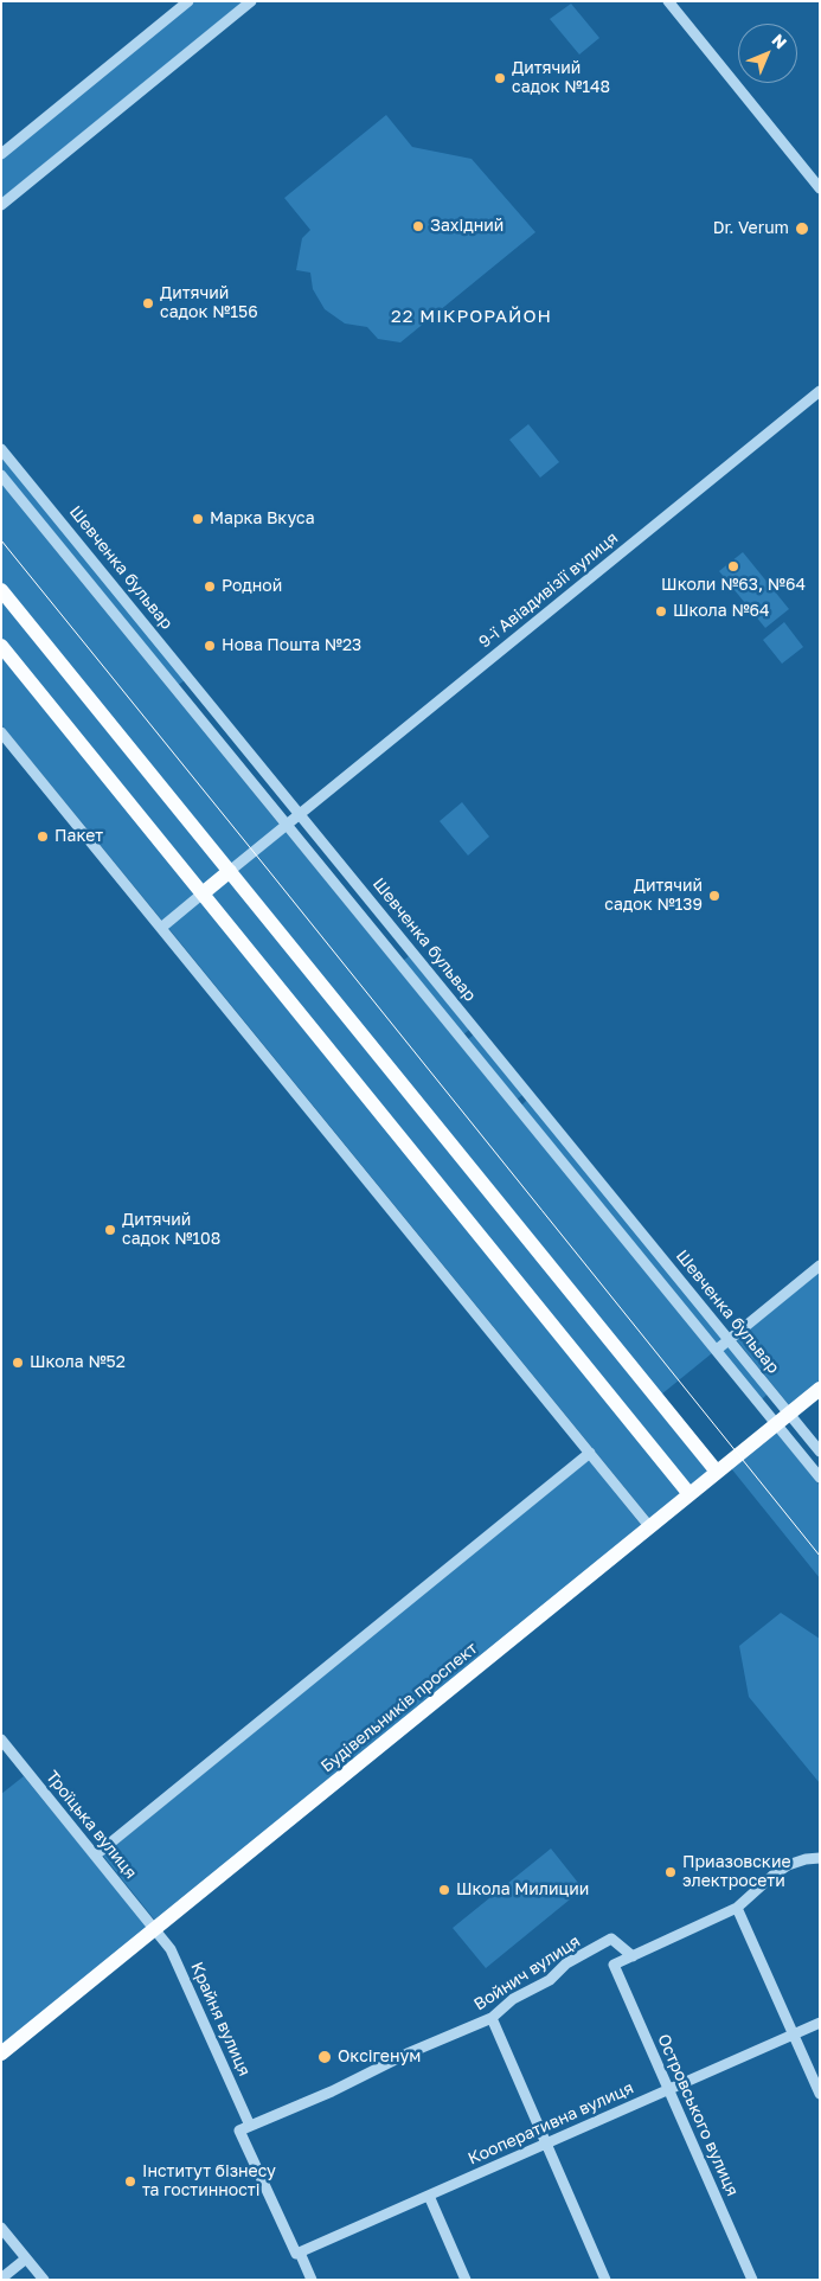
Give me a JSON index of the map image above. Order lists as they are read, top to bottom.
{
  "streets": {
    "main road": ["Будівельників проспект"],
    "street": [
      "Шевченка бульвар",
      "9-ї Авіадивізії вулиця",
      "Троїцька вулиця",
      "Войнич вулиця",
      "Крайня вулиця",
      "Островського вулиця",
      "Кооперативна вулиця"
    ]
  },
  "crossings": [
    ["Шевченка бульвар", "9-ї Авіадивізії вулиця"],
    ["Шевченка бульвар", "Будівельників проспект"],
    ["Будівельників проспект", "Троїцька вулиця"],
    ["Будівельників проспект", "Крайня вулиця"],
    ["Троїцька вулиця", "Крайня вулиця"],
    ["Войнич вулиця", "Крайня вулиця"],
    ["Войнич вулиця", "Островського вулиця"],
    ["Крайня вулиця", "Кооперативна вулиця"],
    ["Островського вулиця", "Кооперативна вулиця"]
  ],
  "districts": ["22 МІКРОРАЙОН"],
  "places": [
    "Дитячий садок №148",
    "Західний",
    "Dr. Verum",
    "Дитячий садок №156",
    "Марка Вкуса",
    "Школи №63, №64",
    "Родной",
    "Школа №64",
    "Нова Пошта №23",
    "Пакет",
    "Дитячий садок №139",
    "Дитячий садок №108",
    "Школа №52",
    "Приазовские электросети",
    "Школа Милиции",
    "Оксігенум",
    "Інститут бізнесу та гостинності"
  ],
  "north": "top right"
}
